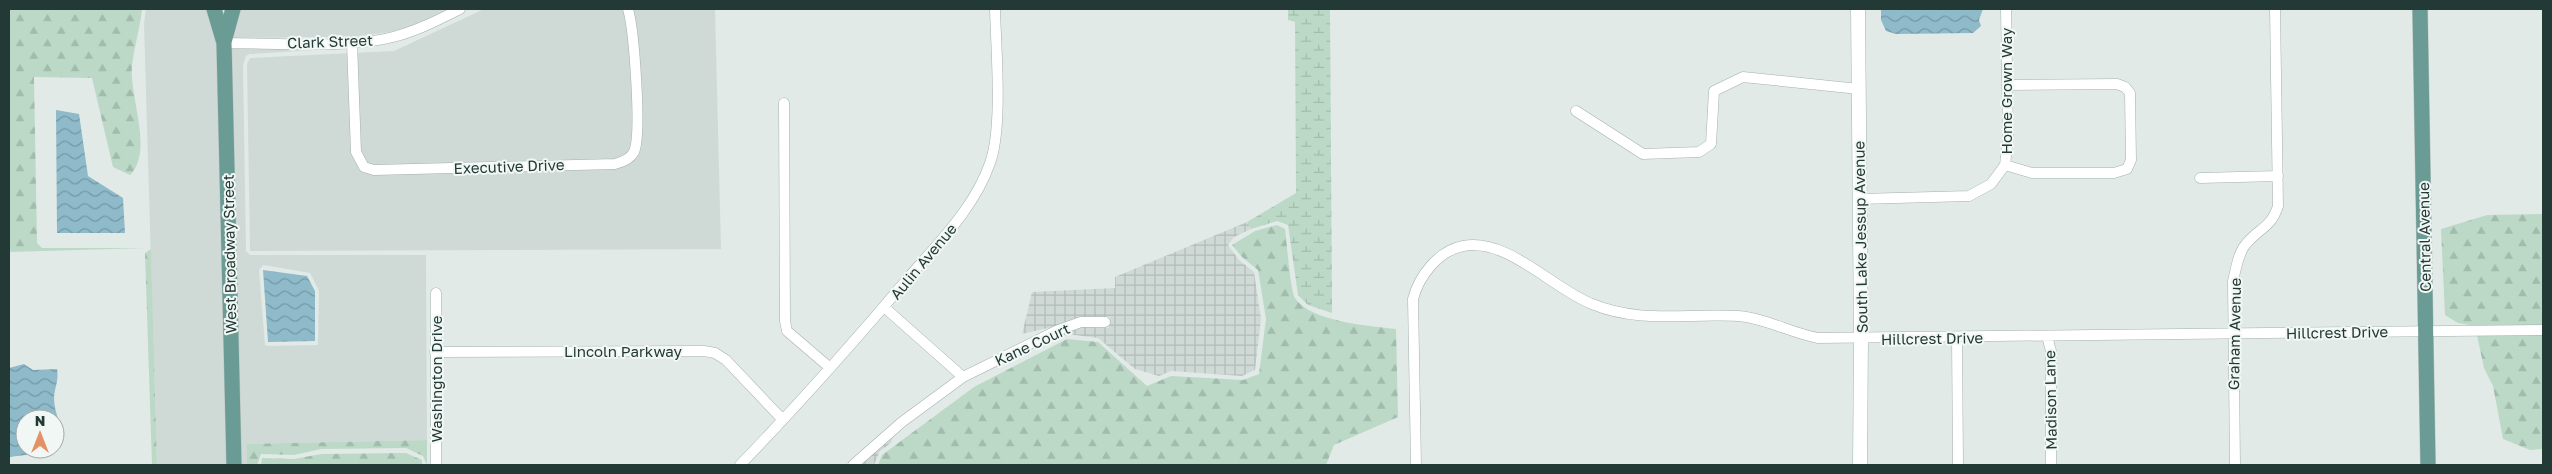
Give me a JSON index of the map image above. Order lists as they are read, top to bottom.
{
  "streets": {
    "main road": ["Central Avenue", "West Broadway Street"],
    "street": [
      "Clark Street",
      "Home Grown Way",
      "Executive Drive",
      "South Lake Jessup Avenue",
      "Aulin Avenue",
      "Hillcrest Drive",
      "Graham Avenue",
      "Kane Court",
      "Lincoln Parkway",
      "Washington Drive",
      "Madison Lane"
    ]
  },
  "crossings": [
    ["Clark Street", "Executive Drive"],
    ["Clark Street", "West Broadway Street"],
    ["Home Grown Way", "South Lake Jessup Avenue"],
    ["South Lake Jessup Avenue", "Hillcrest Drive"],
    ["Central Avenue", "Hillcrest Drive"],
    ["Aulin Avenue", "Lincoln Parkway"],
    ["Hillcrest Drive", "Graham Avenue"],
    ["Hillcrest Drive", "Madison Lane"],
    ["Lincoln Parkway", "Washington Drive"]
  ],
  "north": "top"
}
